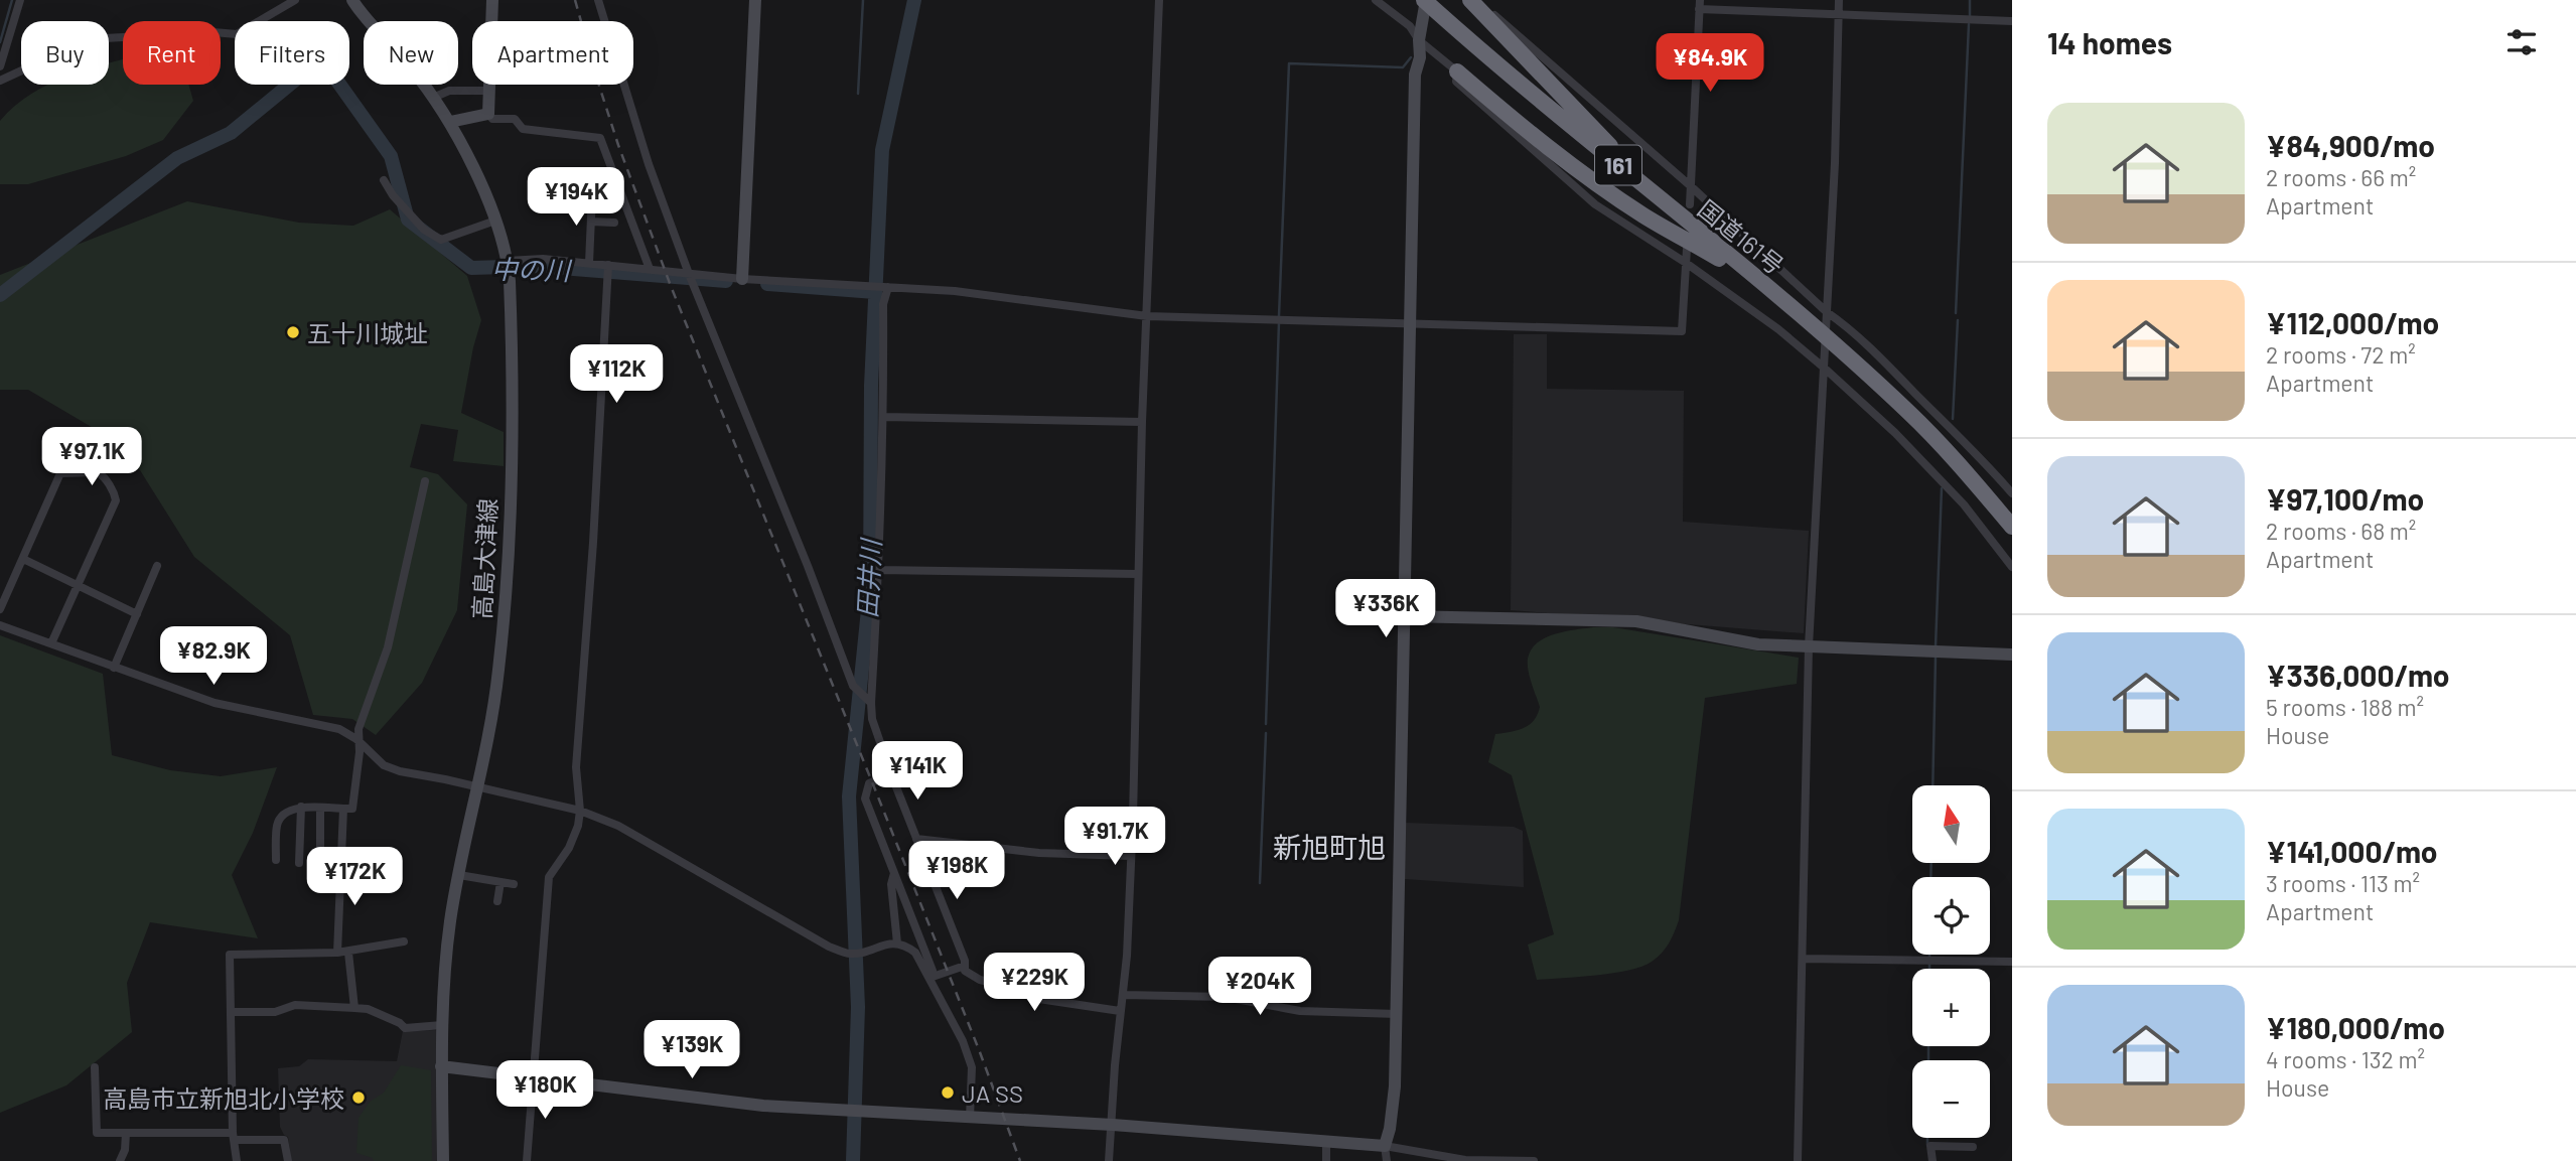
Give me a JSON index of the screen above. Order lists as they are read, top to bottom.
{
  "streets": {
    "highway": ["161", "国道161号"],
    "street": ["高島大津線"]
  },
  "districts": ["新旭町旭"],
  "water": ["中の川", "田井川"],
  "places": ["五十川城址", "JA SS", "高島市立新旭北小学校"],
  "north": "top",
  "page": {
    "heading": "14 homes",
    "chip": [
      "Buy",
      "Rent",
      "Filters",
      "New",
      "Apartment"
    ],
    "price": [
      "¥84.9K",
      "¥194K",
      "¥112K",
      "¥97.1K",
      "¥336K",
      "¥82.9K",
      "¥141K",
      "¥91.7K",
      "¥198K",
      "¥172K",
      "¥229K",
      "¥204K",
      "¥139K",
      "¥180K"
    ],
    "list": [
      {
        "name": "¥84,900/mo",
        "note": "2 rooms · 66 m² · Apartment"
      },
      {
        "name": "¥112,000/mo",
        "note": "2 rooms · 72 m² · Apartment"
      },
      {
        "name": "¥97,100/mo",
        "note": "2 rooms · 68 m² · Apartment"
      },
      {
        "name": "¥336,000/mo",
        "note": "5 rooms · 188 m² · House"
      },
      {
        "name": "¥141,000/mo",
        "note": "3 rooms · 113 m² · Apartment"
      },
      {
        "name": "¥180,000/mo",
        "note": "4 rooms · 132 m² · House"
      }
    ],
    "map_buttons": ["+", "−"]
  }
}
